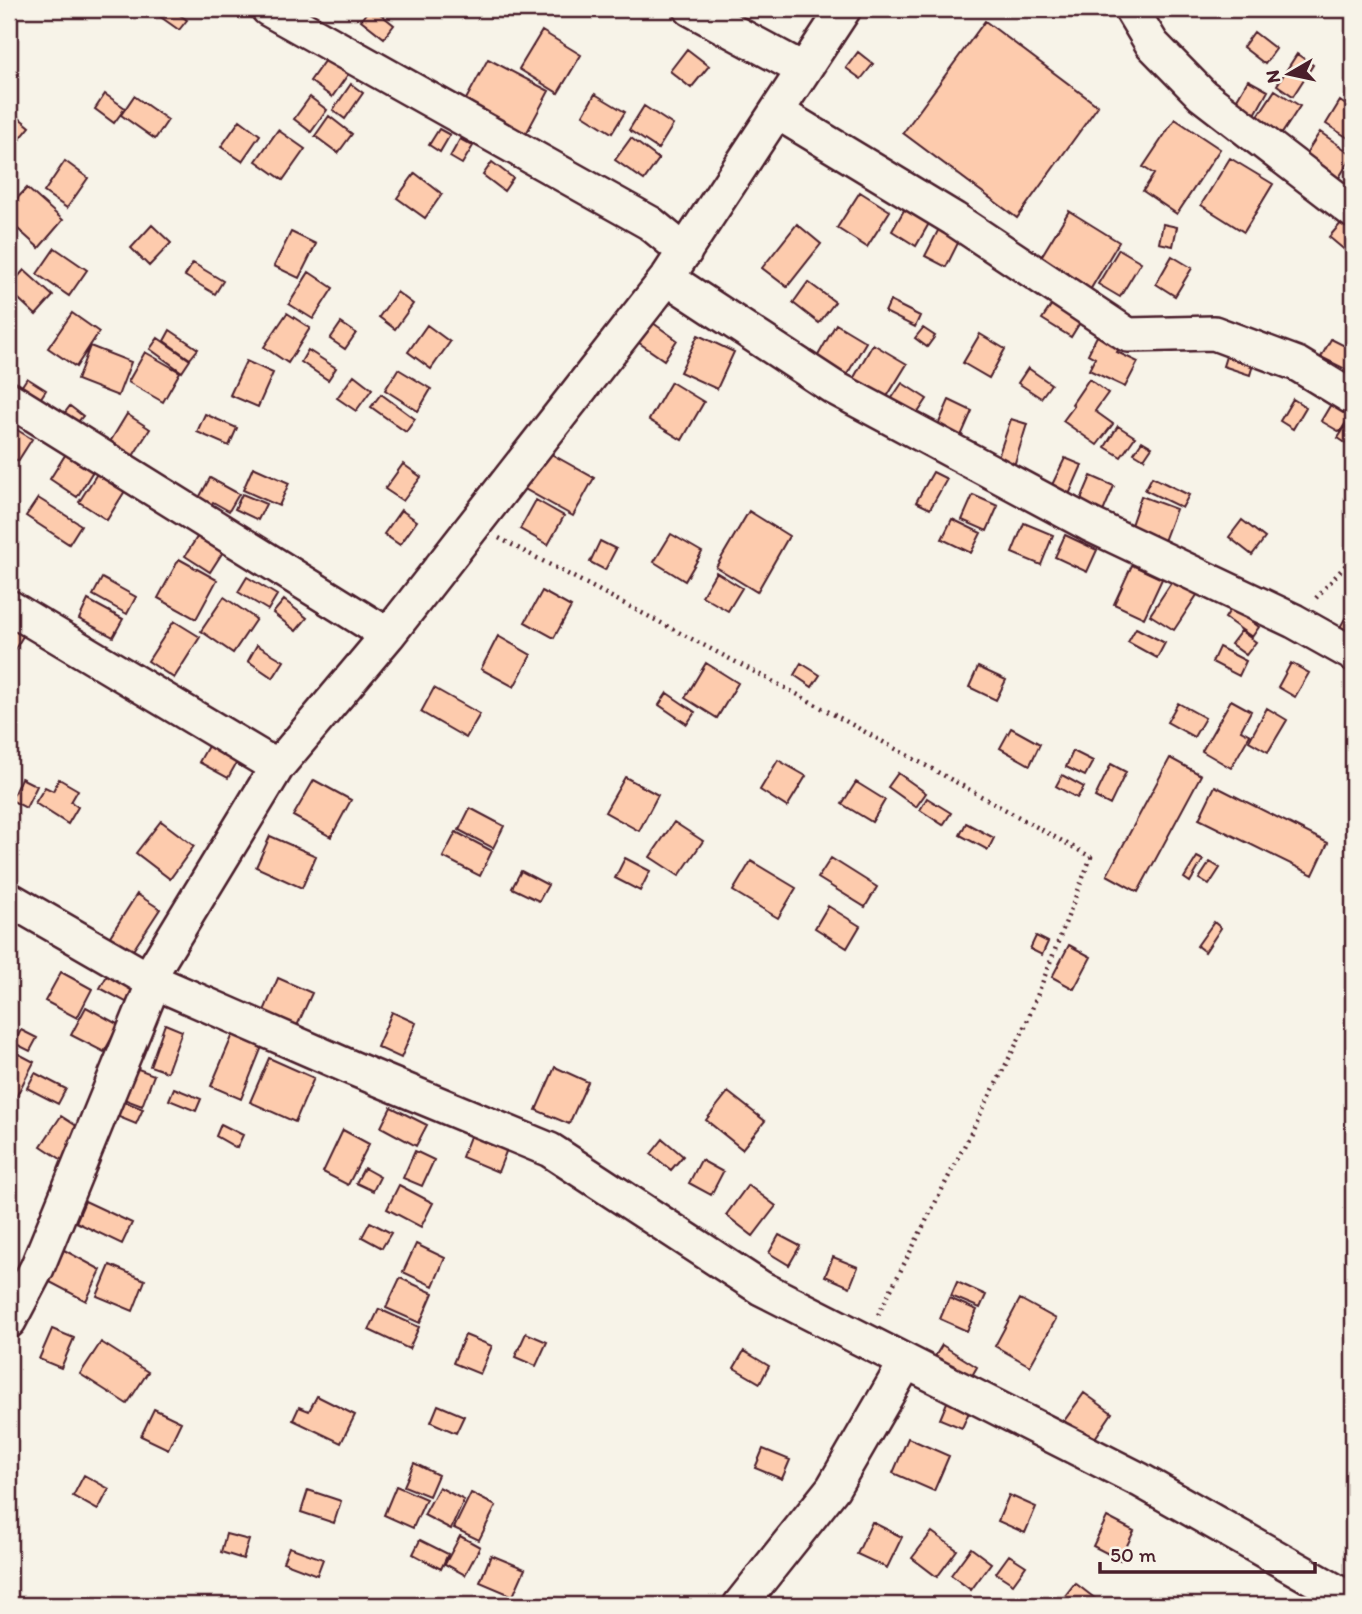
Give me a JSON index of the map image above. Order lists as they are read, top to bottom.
{
  "scale_bar": "50 m",
  "north": "left"
}
